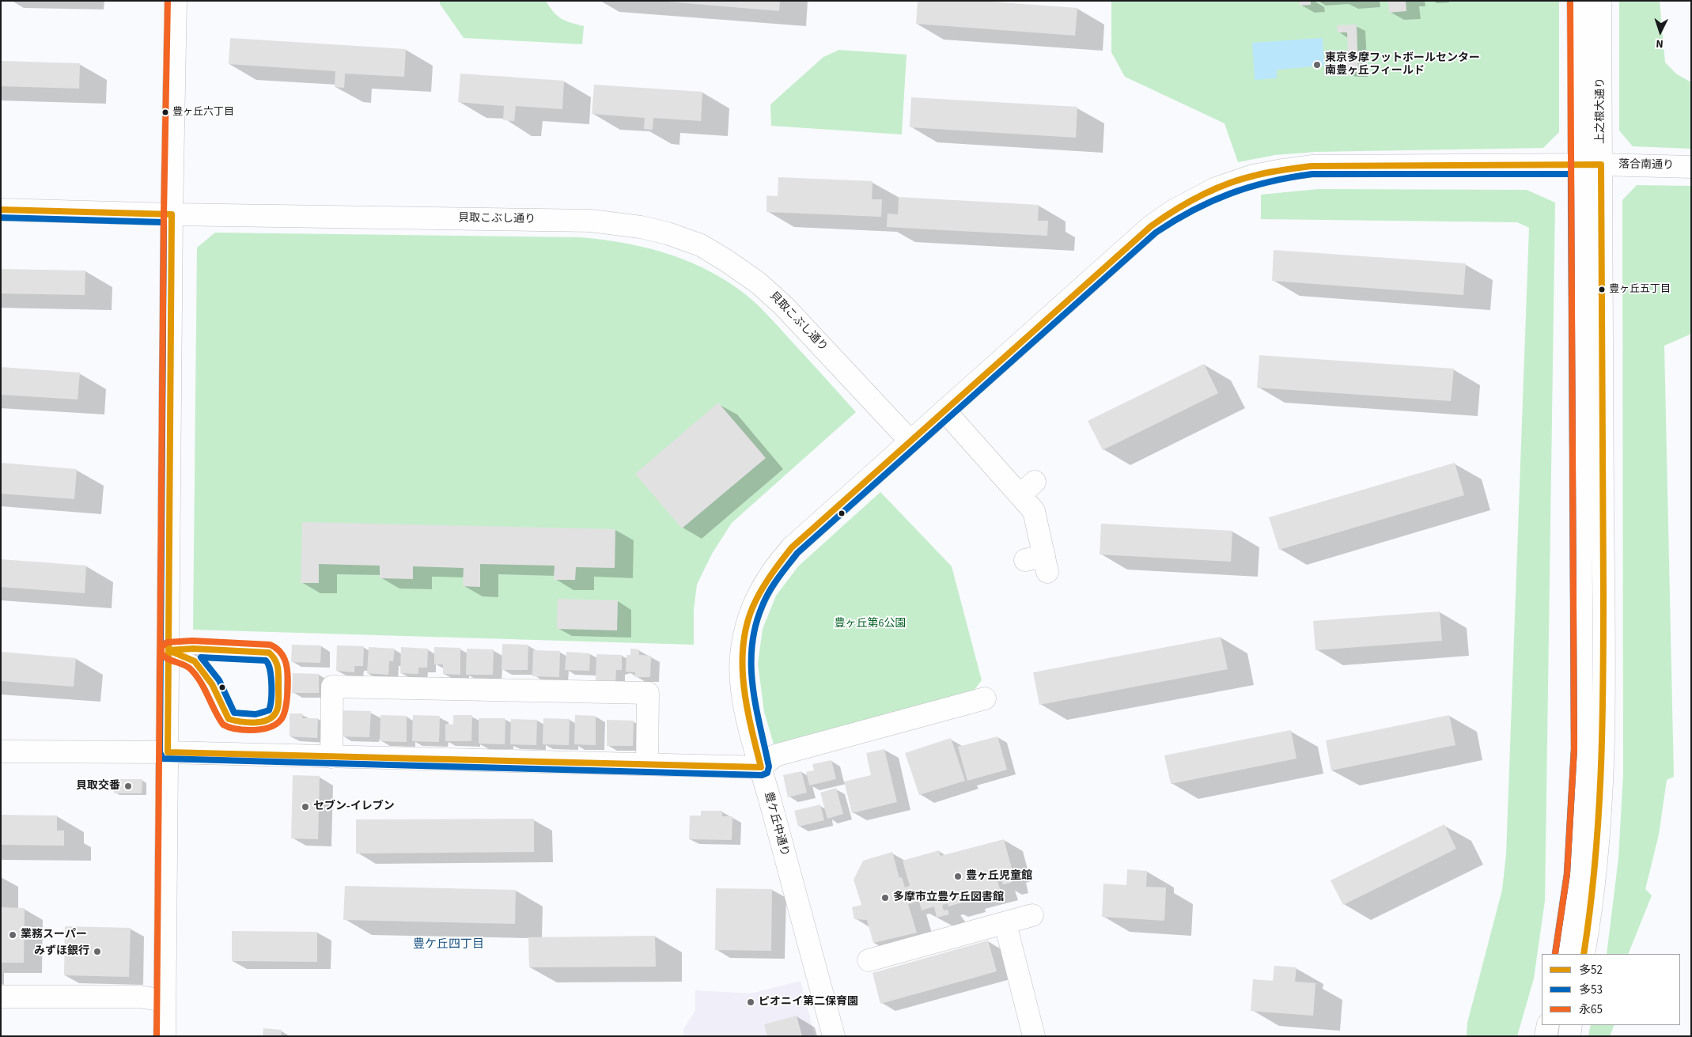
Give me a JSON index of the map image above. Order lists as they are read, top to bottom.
{
  "streets": {
    "street": [
      "上之根大通り",
      "落合南通り",
      "貝取こぶし通り",
      "豊ケ丘中通り"
    ]
  },
  "crossings": [
    ["上之根大通り", "落合南通り"],
    ["上之根大通り", "豊ケ丘中通り"],
    ["落合南通り", "豊ケ丘中通り"],
    ["貝取こぶし通り", "豊ケ丘中通り"]
  ],
  "districts": ["豊ケ丘四丁目"],
  "parks": ["豊ヶ丘第6公園"],
  "places": [
    "東京多摩フットボールセンター 南豊ヶ丘フィールド",
    "豊ヶ丘六丁目",
    "豊ヶ丘五丁目",
    "貝取交番",
    "セブン-イレブン",
    "豊ヶ丘児童館",
    "多摩市立豊ケ丘図書館",
    "業務スーパー",
    "みずほ銀行",
    "ピオニイ第二保育園"
  ],
  "lines": ["transit line 永65", "transit line 多52", "transit line 多53"],
  "legend": ["多52", "多53", "永65"],
  "north": "bottom"
}
